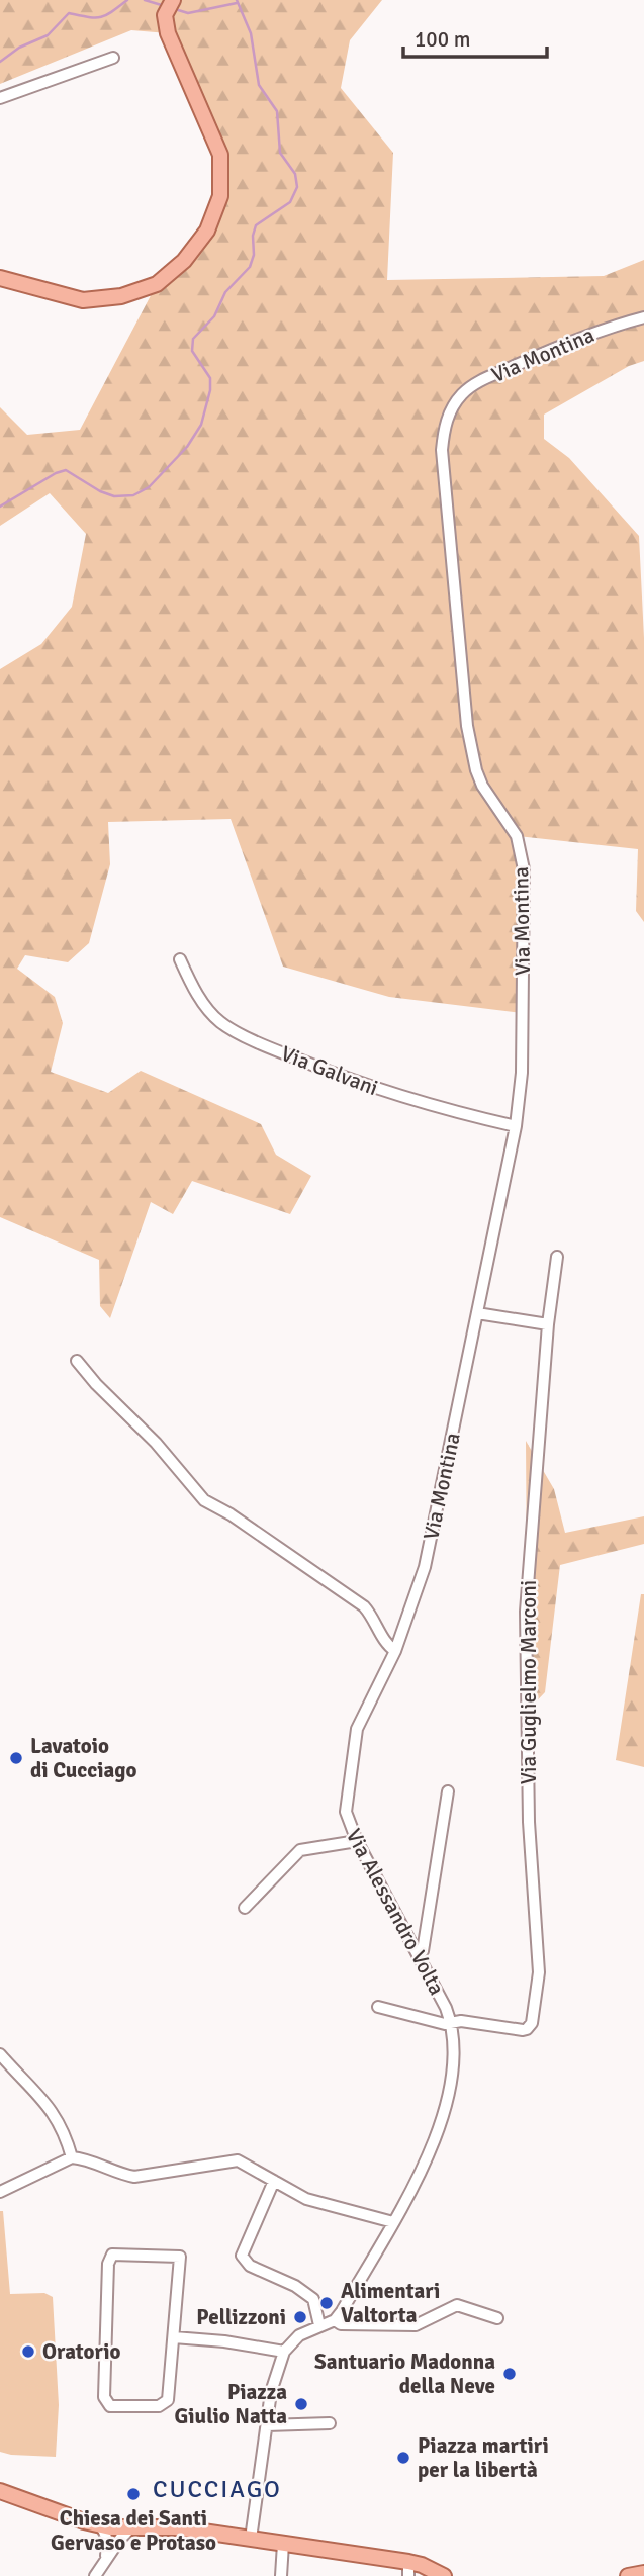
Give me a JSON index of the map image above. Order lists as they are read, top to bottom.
{
  "streets": {
    "street": [
      "Via Montina",
      "Via Galvani",
      "Via Guglielmo Marconi",
      "Via Alessandro Volta"
    ]
  },
  "crossings": [
    ["Via Montina", "Via Galvani"],
    ["Via Montina", "Via Alessandro Volta"],
    ["Via Guglielmo Marconi", "Via Alessandro Volta"]
  ],
  "districts": ["CUCCIAGO"],
  "places": [
    "Lavatoio di Cucciago",
    "Alimentari Valtorta",
    "Pellizzoni",
    "Oratorio",
    "Santuario Madonna della Neve",
    "Piazza Giulio Natta",
    "Piazza martiri per la libertà",
    "Chiesa dei Santi Gervaso e Protaso"
  ],
  "scale_bar": "100 m"
}
